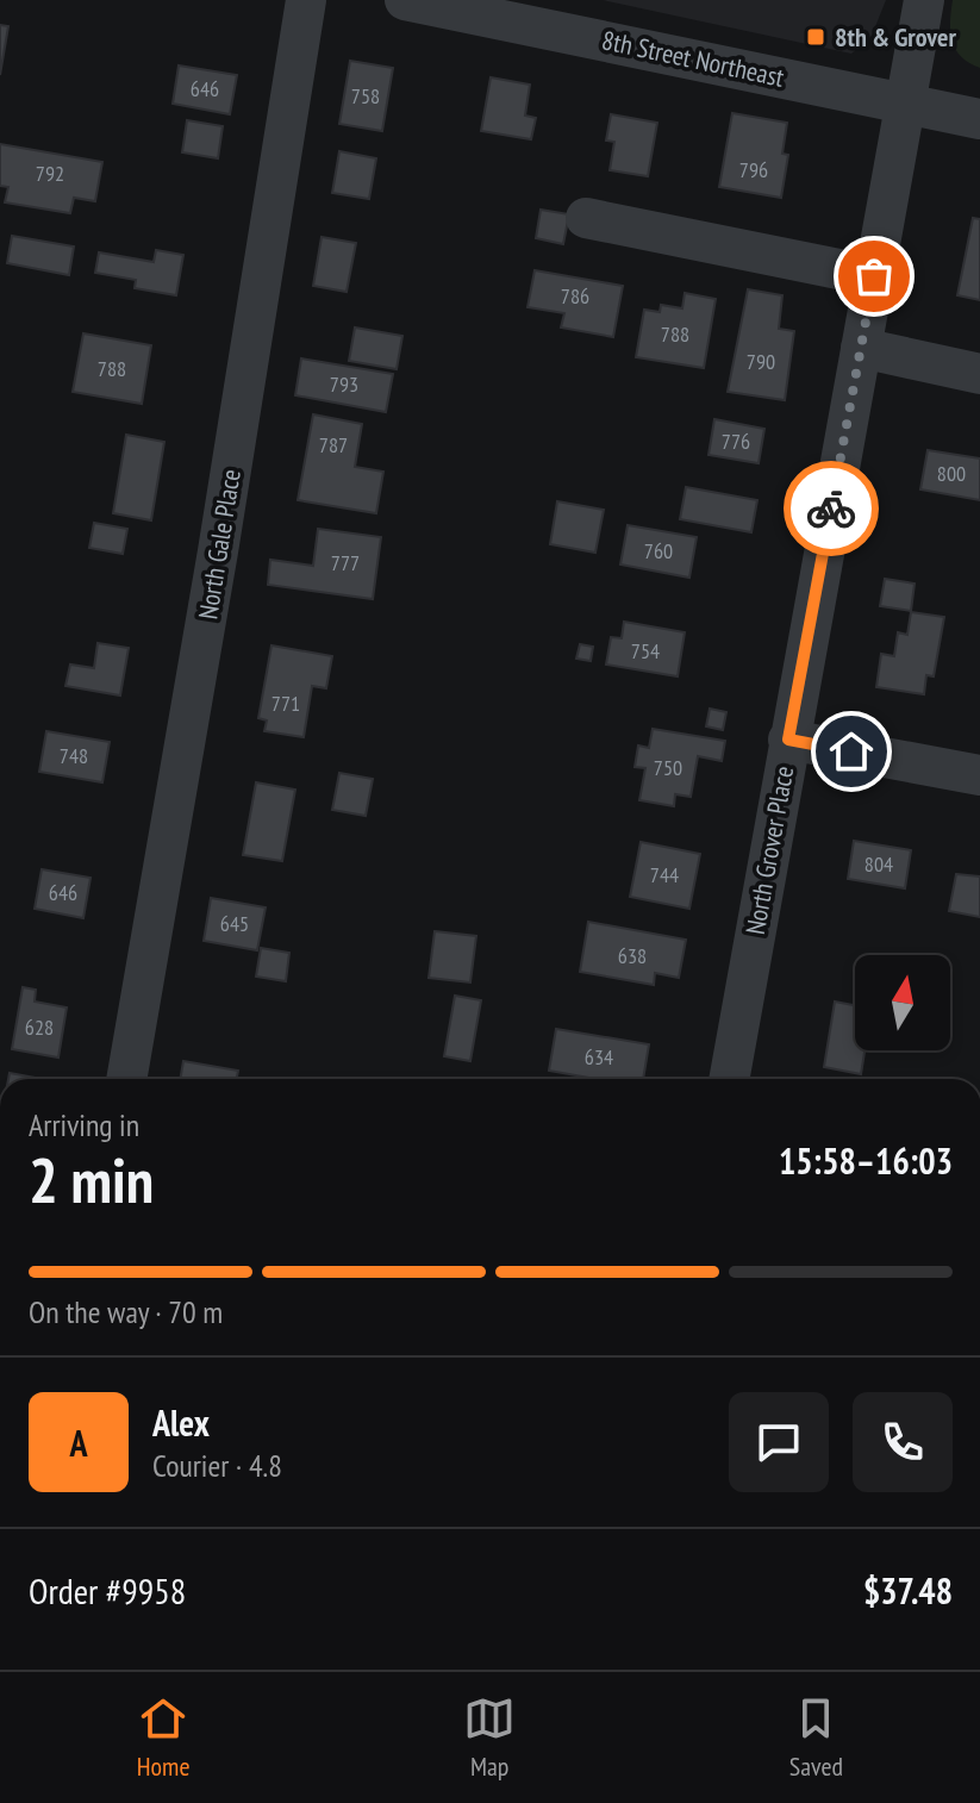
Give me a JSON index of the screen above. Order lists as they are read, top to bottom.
{
  "streets": {
    "street": ["8th Street Northeast", "North Gale Place", "North Grover Place"]
  },
  "crossings": [
    ["8th Street Northeast", "North Grover Place"]
  ],
  "places": {
    "transit": ["8th & Grover"]
  },
  "house_numbers": [
    "646",
    "758",
    "796",
    "792",
    "786",
    "788",
    "790",
    "788",
    "793",
    "776",
    "787",
    "800",
    "760",
    "777",
    "754",
    "771",
    "748",
    "750",
    "804",
    "744",
    "646",
    "645",
    "638",
    "628",
    "634"
  ],
  "north": "top",
  "page": {
    "heading": ["2 min", "Arriving in", "15:58–16:03"],
    "panel": [
      "Alex",
      "Courier · 4.8",
      "Order #9958",
      "$37.48"
    ],
    "bar": "On the way · 70 m",
    "round": "A",
    "tabs": ["Home", "Map", "Saved"]
  }
}
